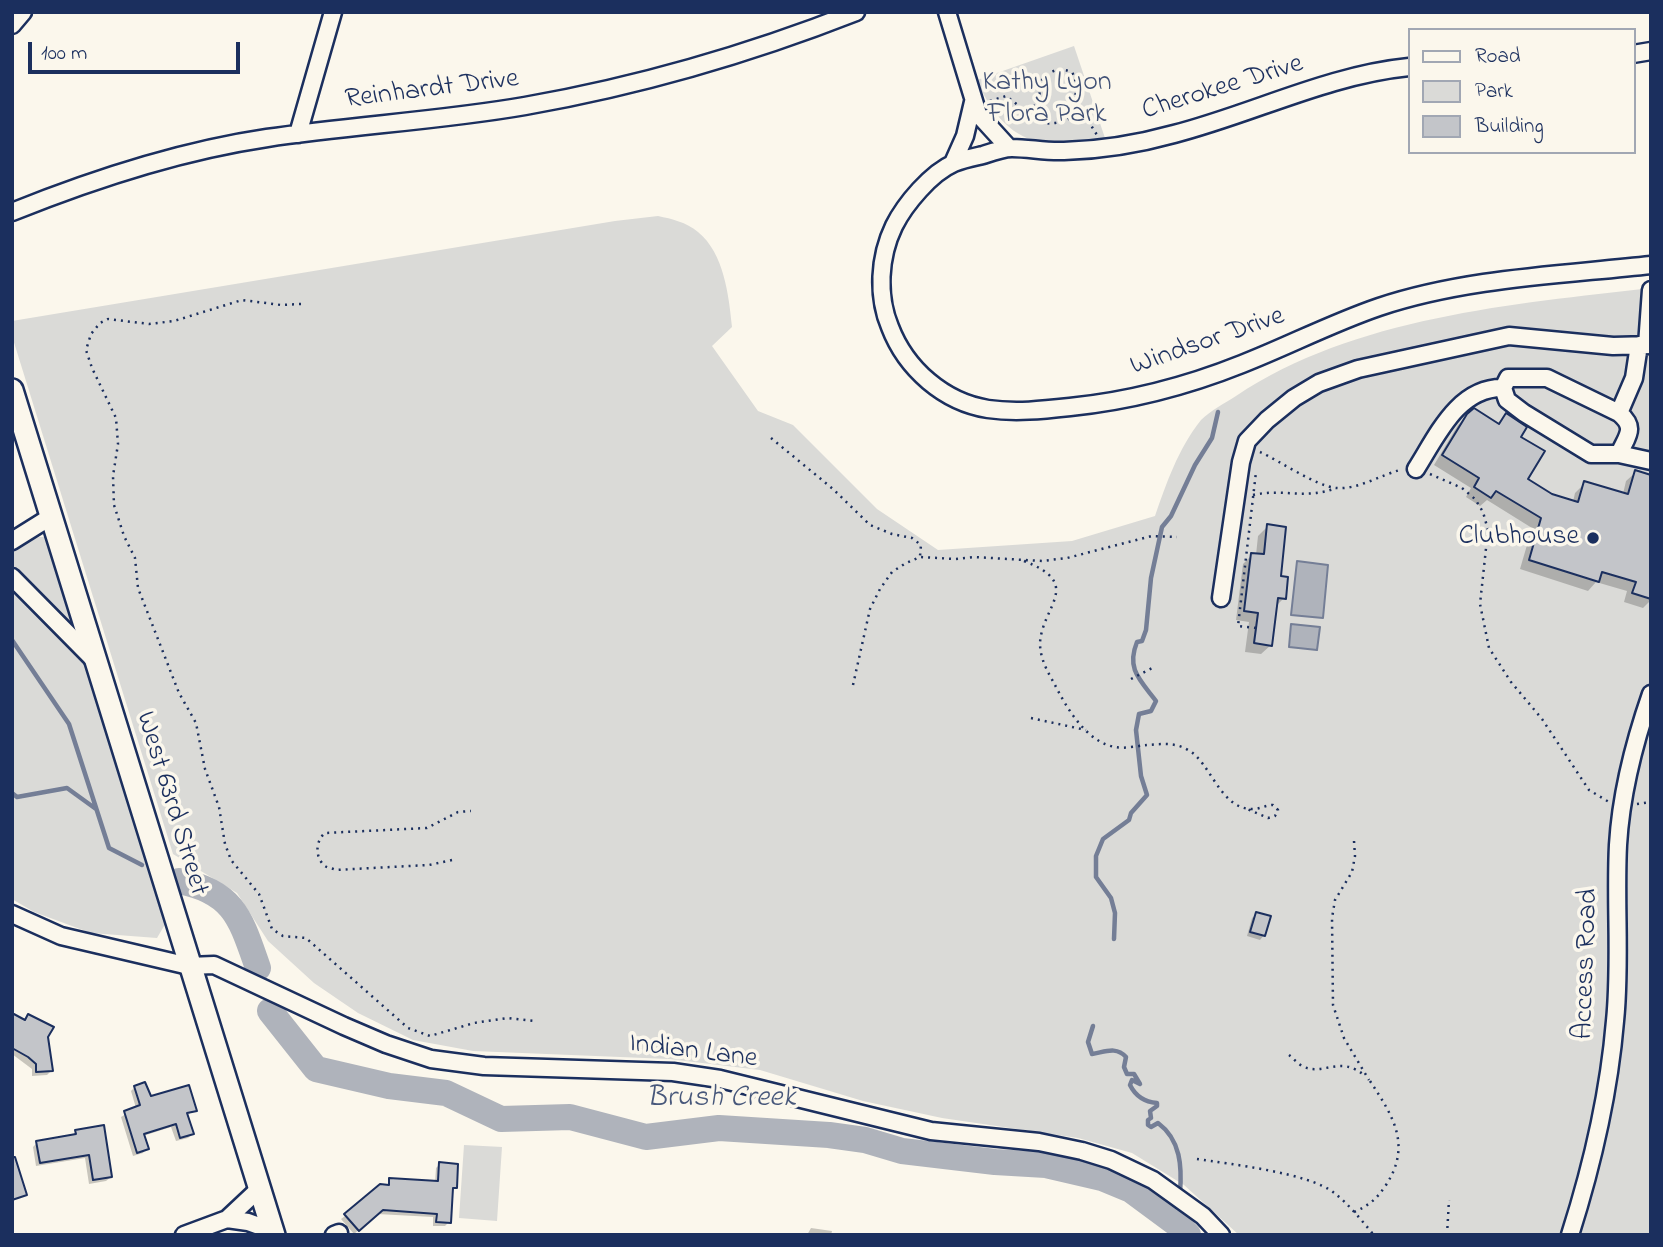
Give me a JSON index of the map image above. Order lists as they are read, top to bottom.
{
  "streets": {
    "main road": ["West 63rd Street"],
    "street": [
      "Cherokee Drive",
      "Reinhardt Drive",
      "Windsor Drive",
      "Access Road",
      "Indian Lane"
    ]
  },
  "crossings": [
    ["Cherokee Drive", "Windsor Drive"],
    ["West 63rd Street", "Indian Lane"]
  ],
  "water": ["Brush Creek"],
  "parks": ["Kathy Lyon Flora Park"],
  "places": ["Clubhouse"],
  "legend": ["Road", "Park", "Building"],
  "scale_bar": "100 m"
}
